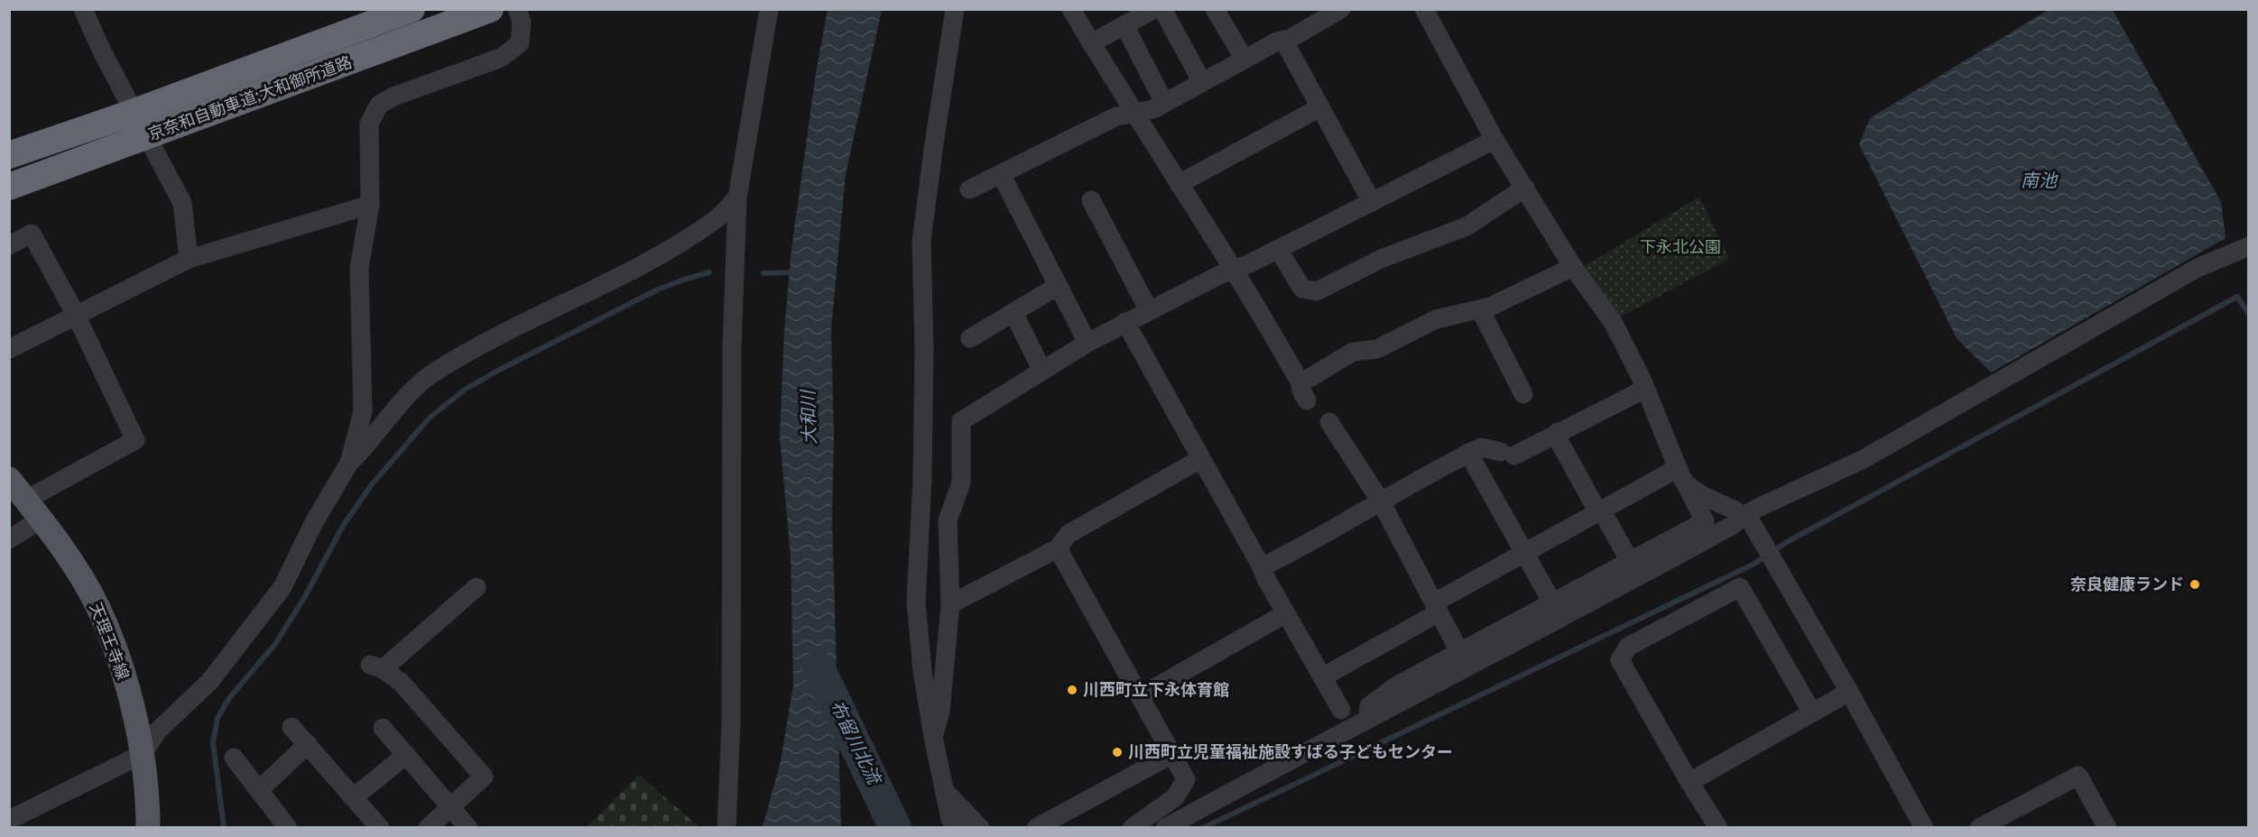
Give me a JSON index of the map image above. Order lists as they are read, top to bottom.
{
  "streets": {
    "highway": ["京奈和自動車道;大和御所道路"],
    "main road": ["天理王寺線"]
  },
  "water": ["南池", "大和川", "布留川北流"],
  "parks": ["下永北公園"],
  "places": ["奈良健康ランド", "川西町立下永体育館", "川西町立児童福祉施設すばる子どもセンター"]
}
